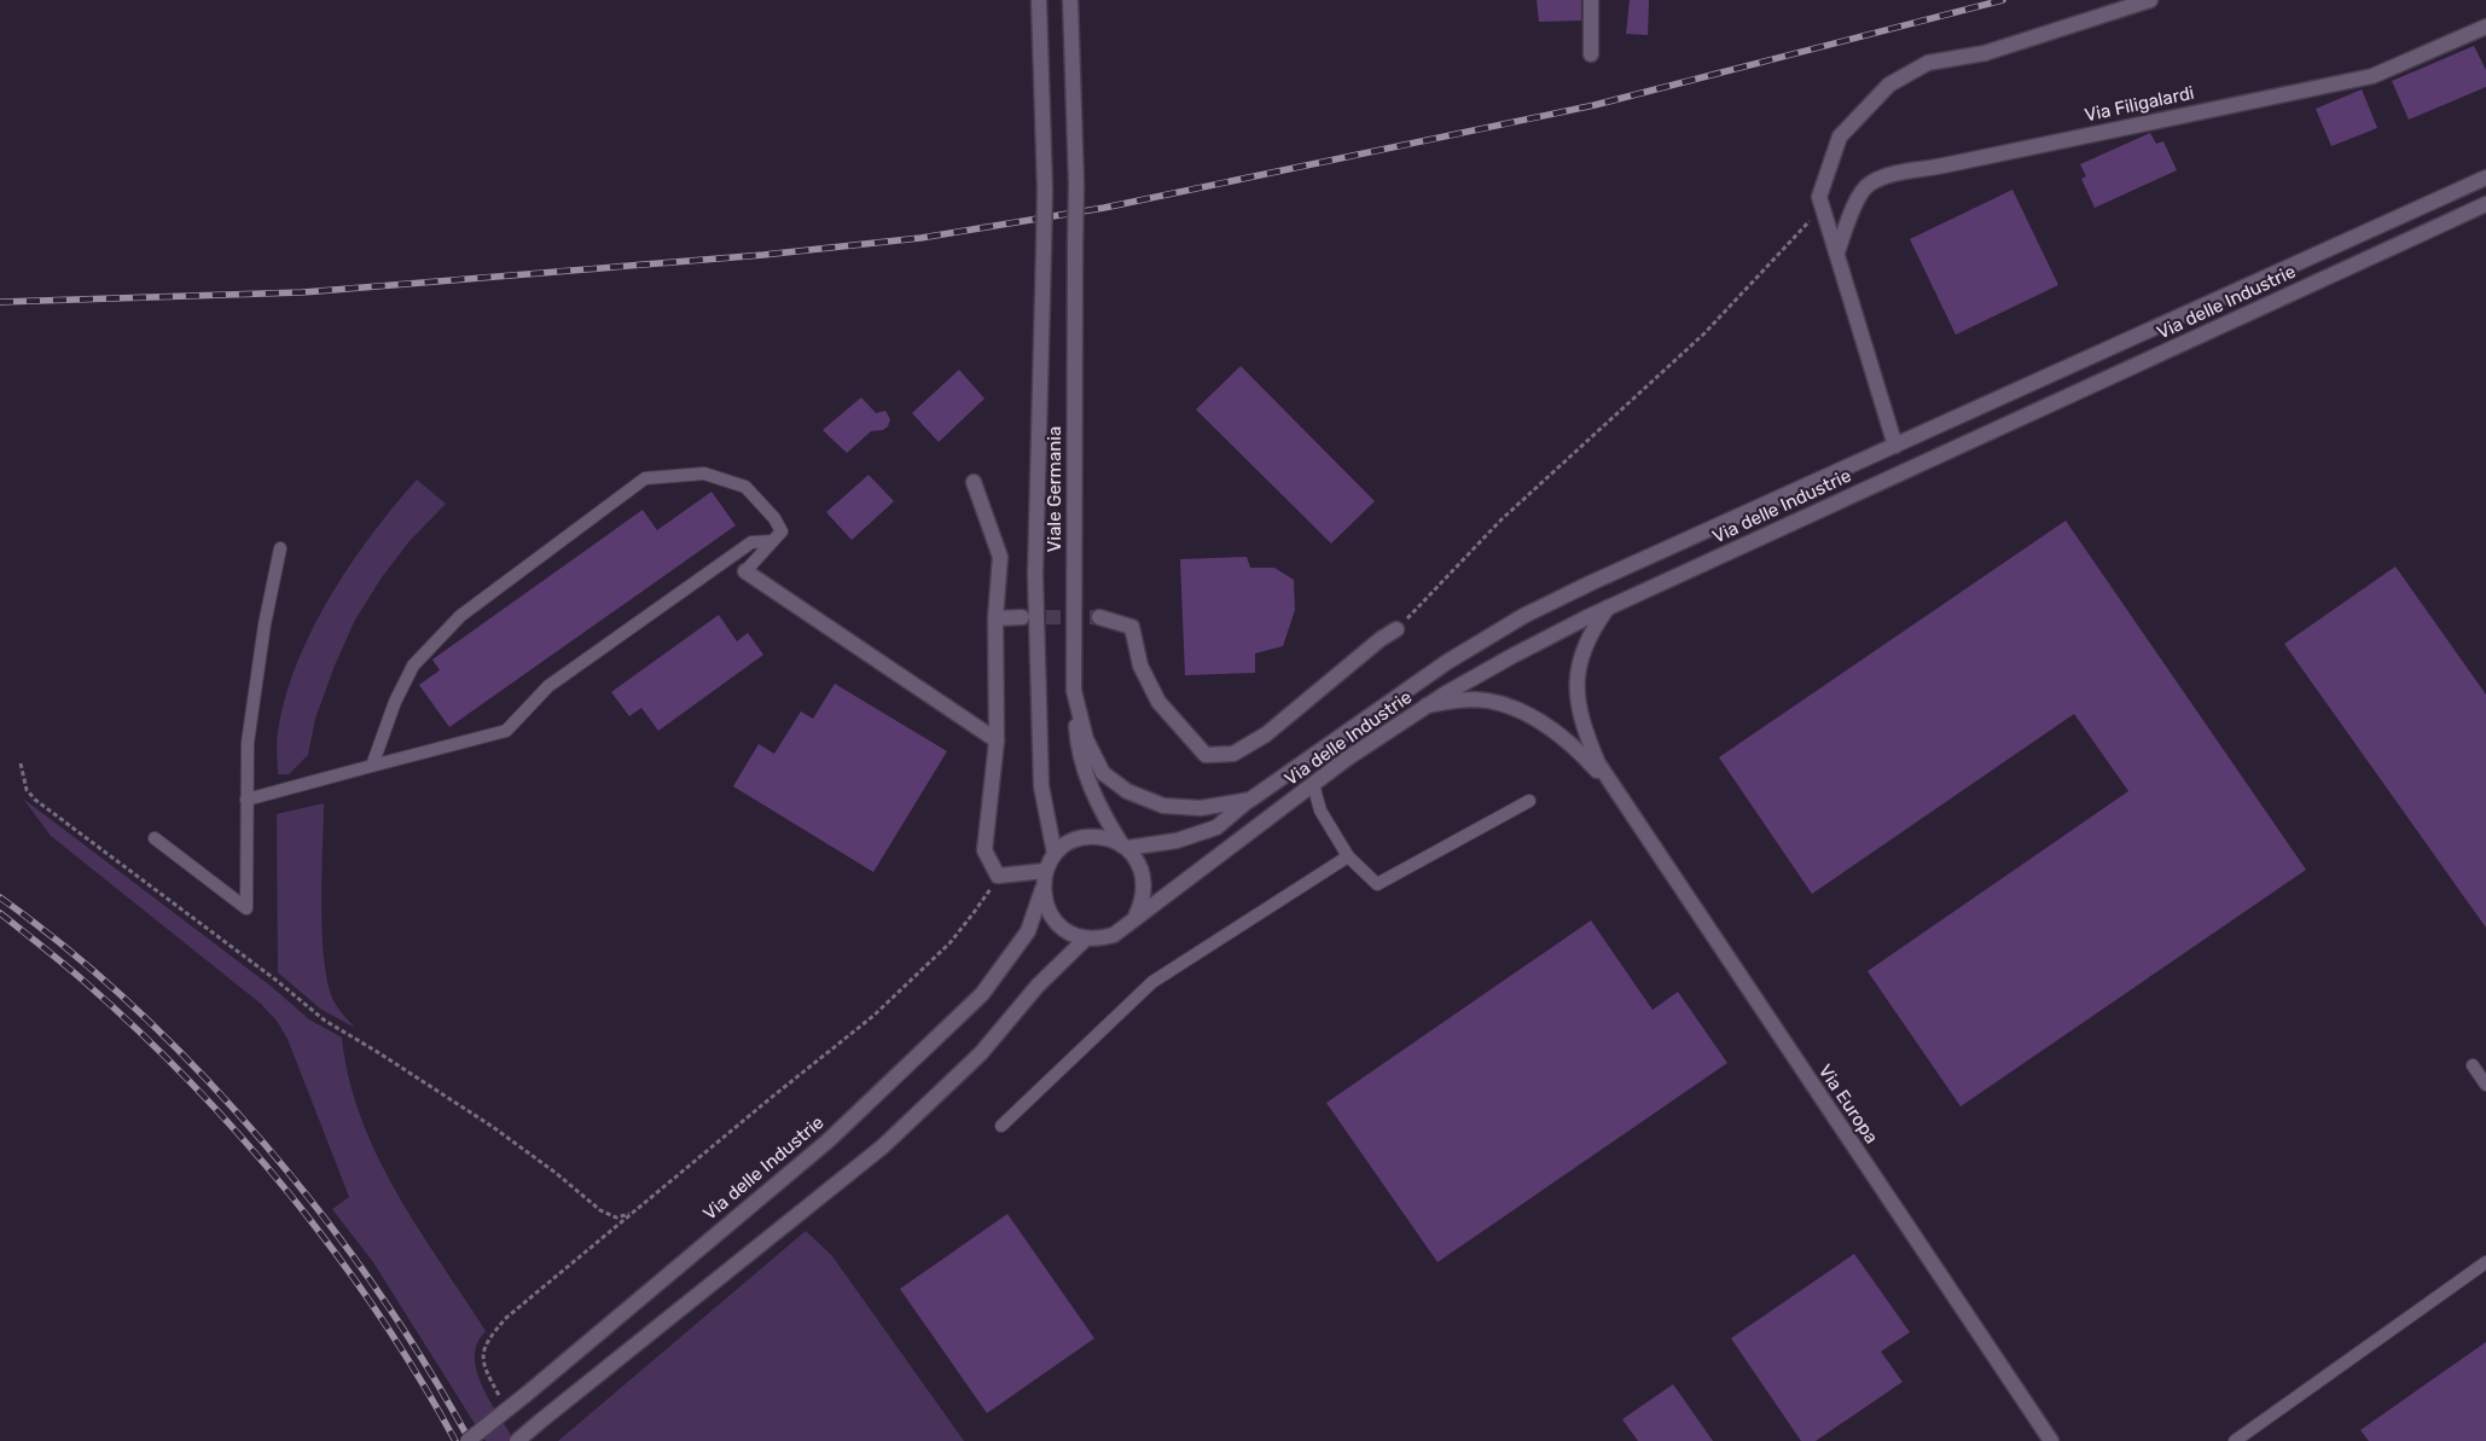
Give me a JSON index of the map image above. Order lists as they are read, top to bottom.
{
  "streets": {
    "street": [
      "Via Filigalardi",
      "Via delle Industrie",
      "Viale Germania",
      "Via Europa"
    ]
  },
  "crossings": [
    ["Via delle Industrie", "Viale Germania"],
    ["Via delle Industrie", "Via Europa"]
  ]
}
